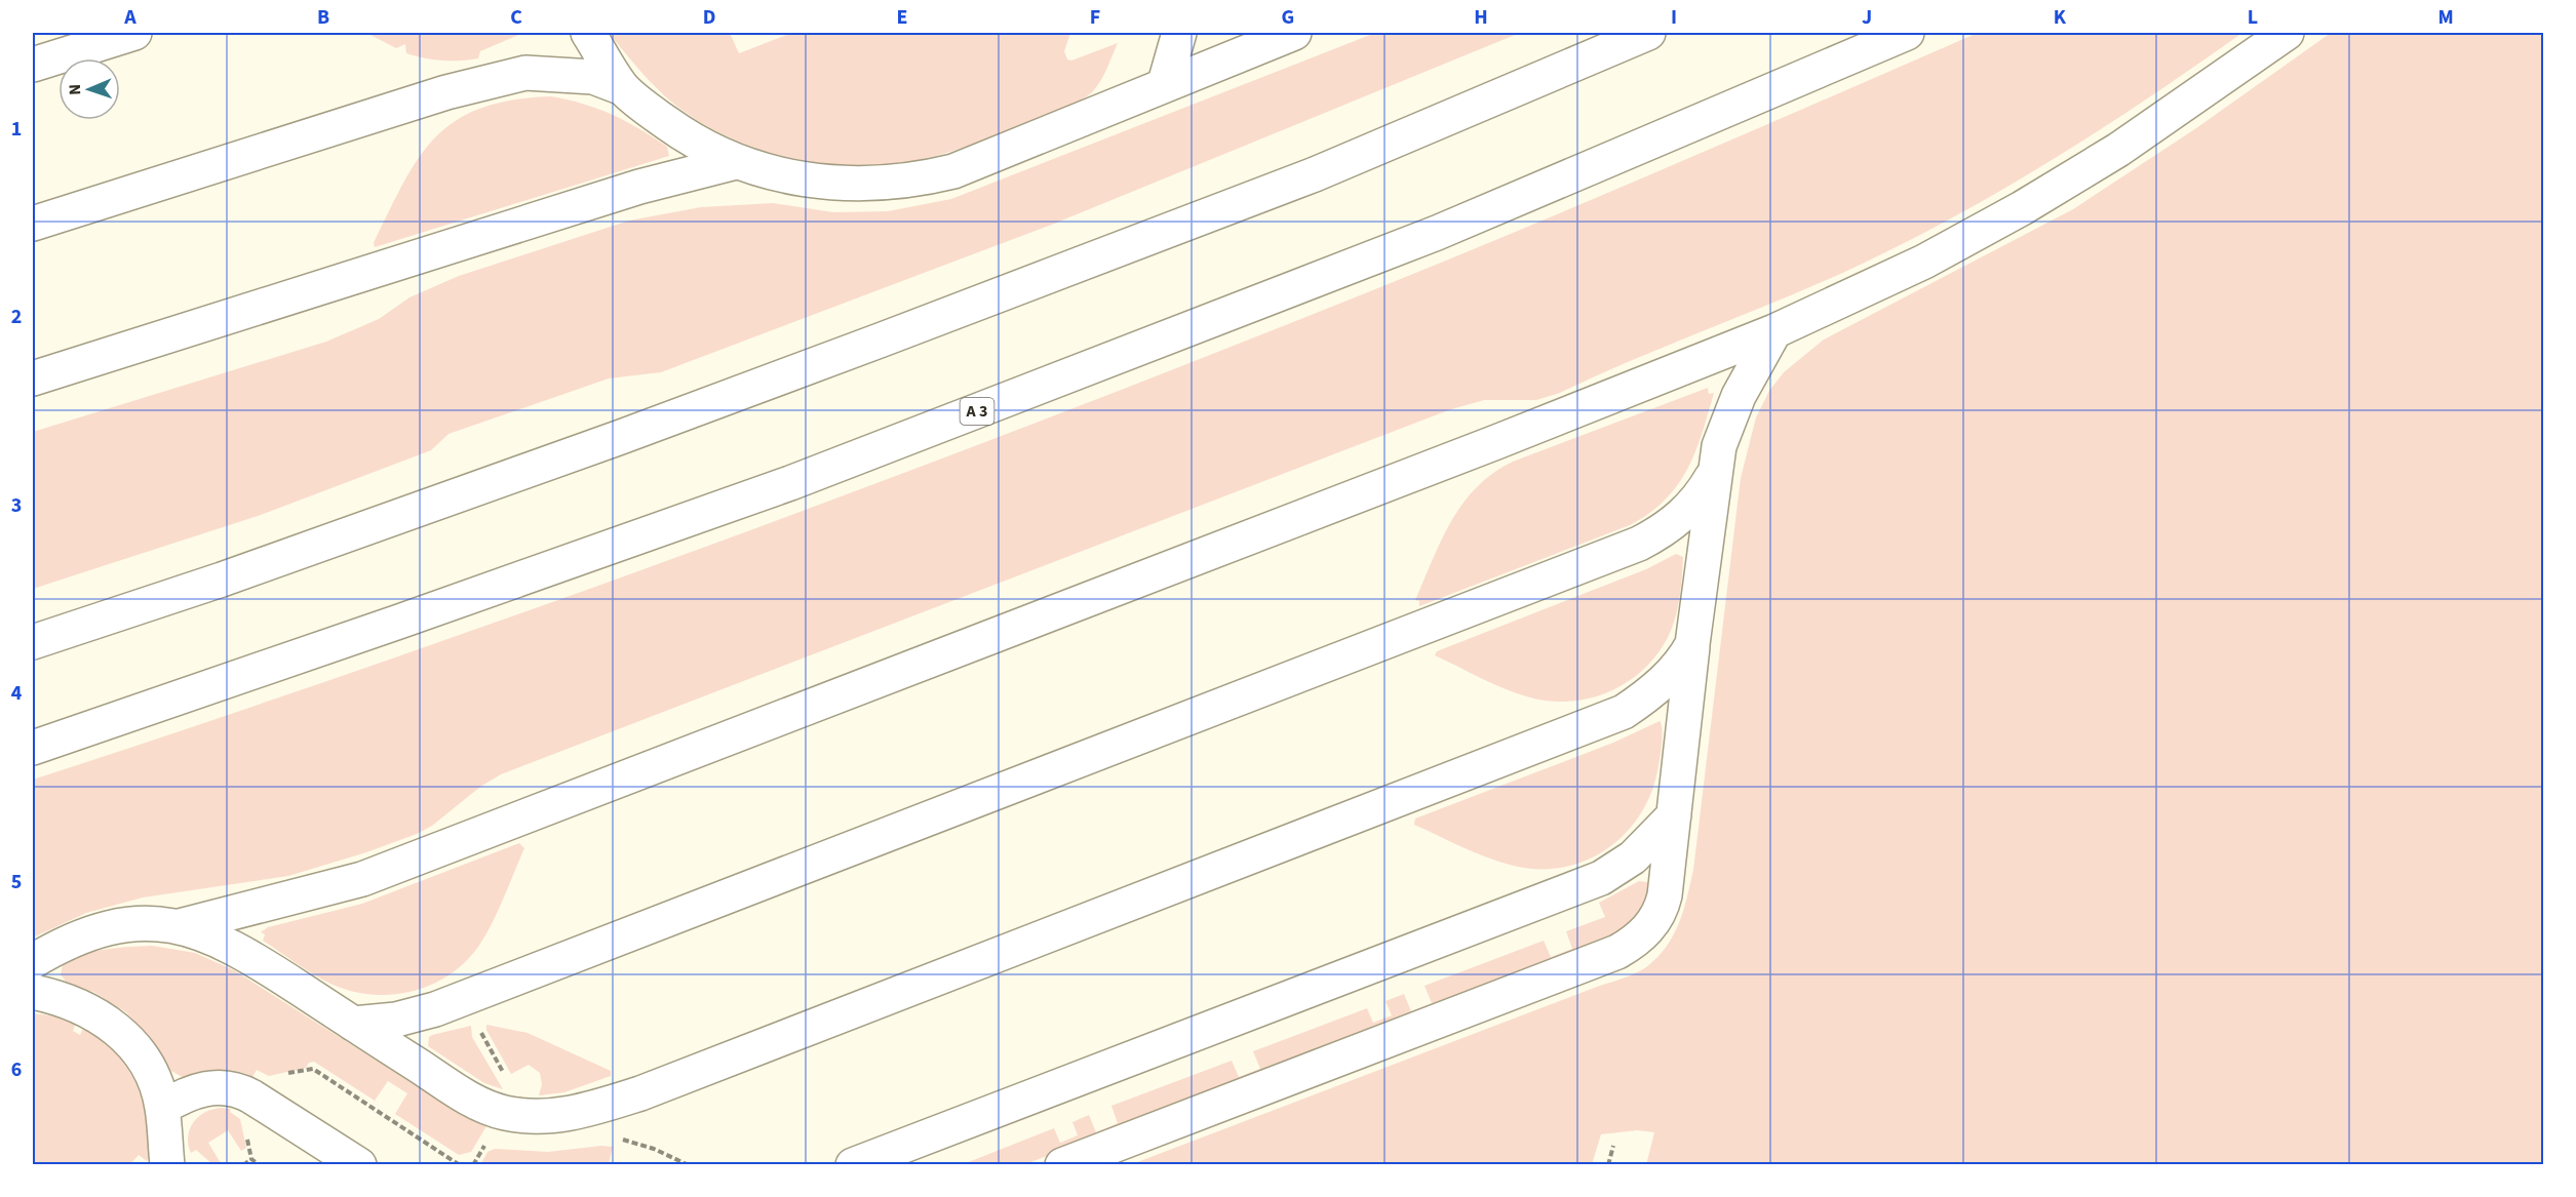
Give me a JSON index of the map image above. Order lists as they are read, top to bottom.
{
  "streets": {
    "main road": ["A 3"]
  },
  "north": "left",
  "grid": {
    "columns": [
      "A",
      "B",
      "C",
      "D",
      "E",
      "F",
      "G",
      "H",
      "I",
      "J",
      "K",
      "L",
      "M"
    ],
    "rows": [
      "1",
      "2",
      "3",
      "4",
      "5",
      "6"
    ]
  }
}
